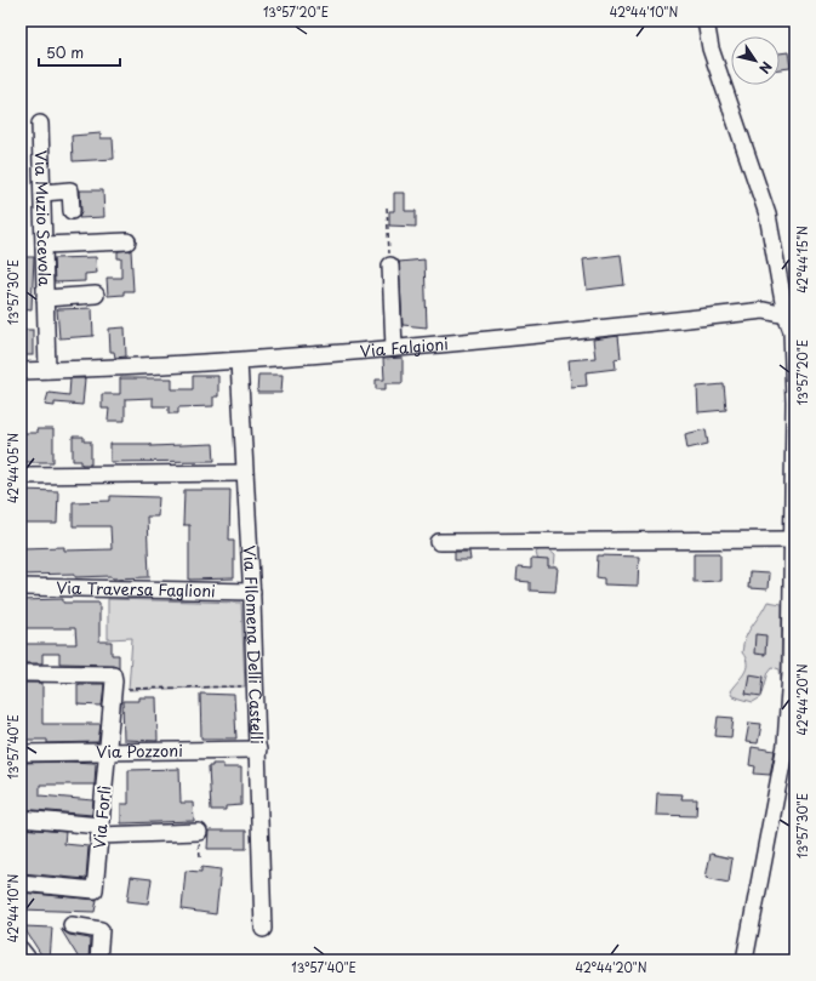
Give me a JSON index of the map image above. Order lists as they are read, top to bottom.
{
  "streets": {
    "street": [
      "Via Muzio Scevola",
      "Via Falgioni",
      "Via Traversa Faglioni",
      "Via FIlomena Delli Castelli",
      "Via Pozzoni",
      "Via Forlì"
    ]
  },
  "crossings": [
    ["Via Muzio Scevola", "Via Falgioni"],
    ["Via Falgioni", "Via FIlomena Delli Castelli"],
    ["Via Traversa Faglioni", "Via FIlomena Delli Castelli"],
    ["Via FIlomena Delli Castelli", "Via Pozzoni"],
    ["Via Pozzoni", "Via Forlì"]
  ],
  "scale_bar": "50 m",
  "north": "bottom right",
  "coordinates": [
    "13°57'20\"E",
    "42°44'10\"N",
    "42°44'15\"N",
    "13°57'30\"E",
    "42°44'05\"N",
    "42°44'20\"N",
    "13°57'40\"E"
  ]
}
